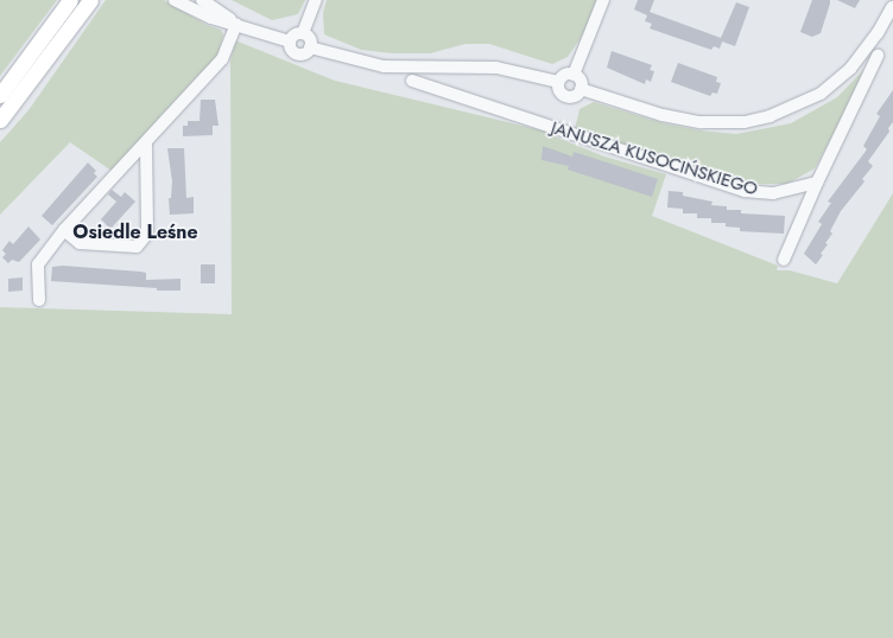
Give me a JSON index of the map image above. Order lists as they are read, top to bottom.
{
  "streets": {
    "street": ["JANUSZA KUSOCIŃSKIEGO"]
  },
  "districts": ["Osiedle Leśne"]
}
